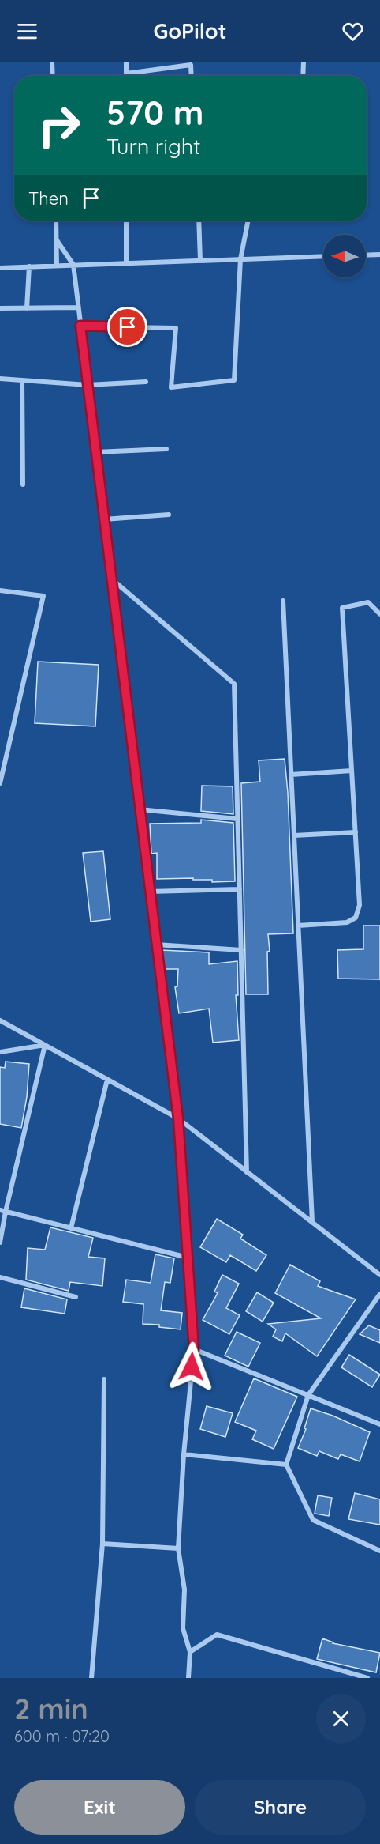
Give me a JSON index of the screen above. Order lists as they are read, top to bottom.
{
  "north": "left",
  "page": {
    "header": "GoPilot",
    "turn": ["570 m", "Turn right"],
    "then": "Then",
    "heading": ["2 min", "600 m · 07:20"],
    "buttons": ["Exit", "Share"]
  }
}
